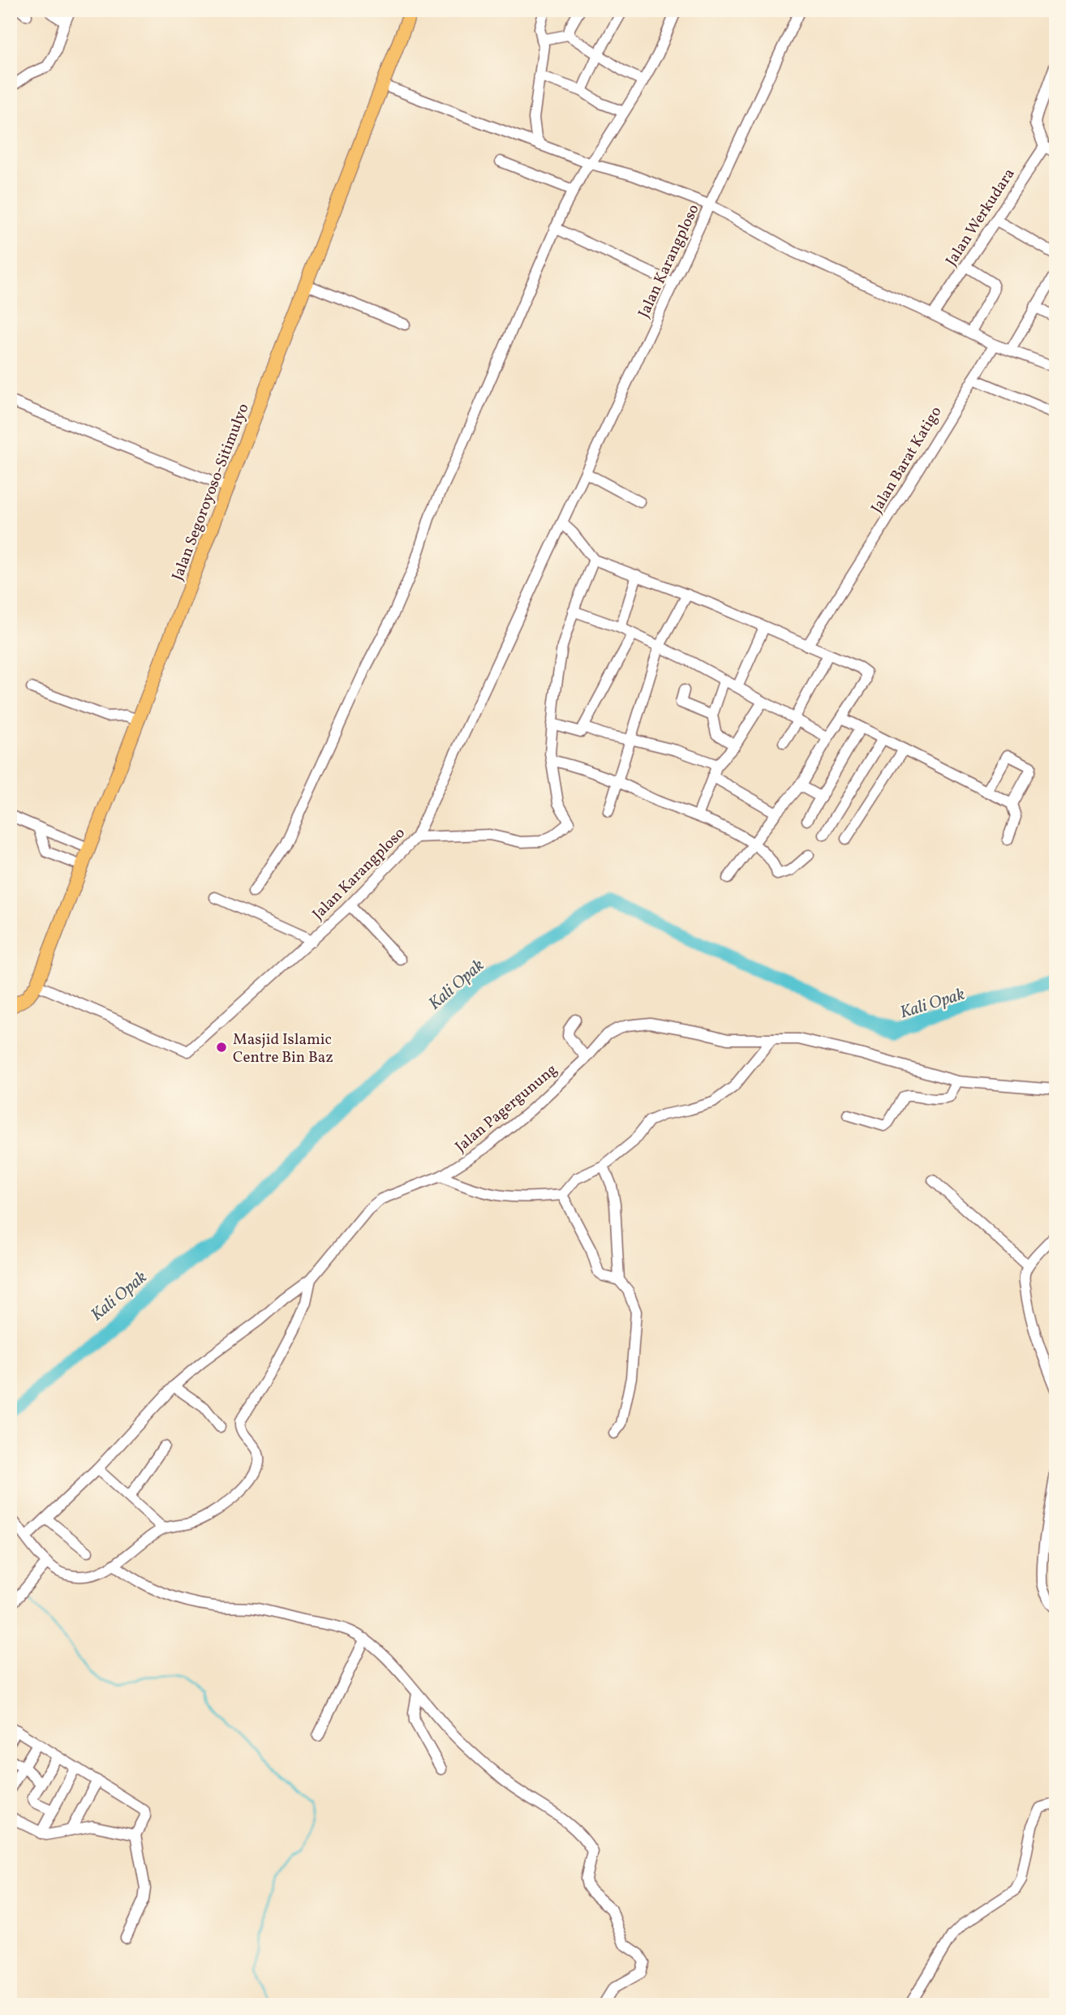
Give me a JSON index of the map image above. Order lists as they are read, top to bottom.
{
  "streets": {
    "main road": ["Jalan Segoroyoso-Sitimulyo"],
    "street": [
      "Jalan Werkudara",
      "Jalan Karangploso",
      "Jalan Barat Katigo",
      "Jalan Pagergunung"
    ]
  },
  "crossings": [
    ["Jalan Karangploso", "Jalan Segoroyoso-Sitimulyo"]
  ],
  "water": ["Kali Opak"],
  "places": ["Masjid Islamic Centre Bin Baz"]
}
